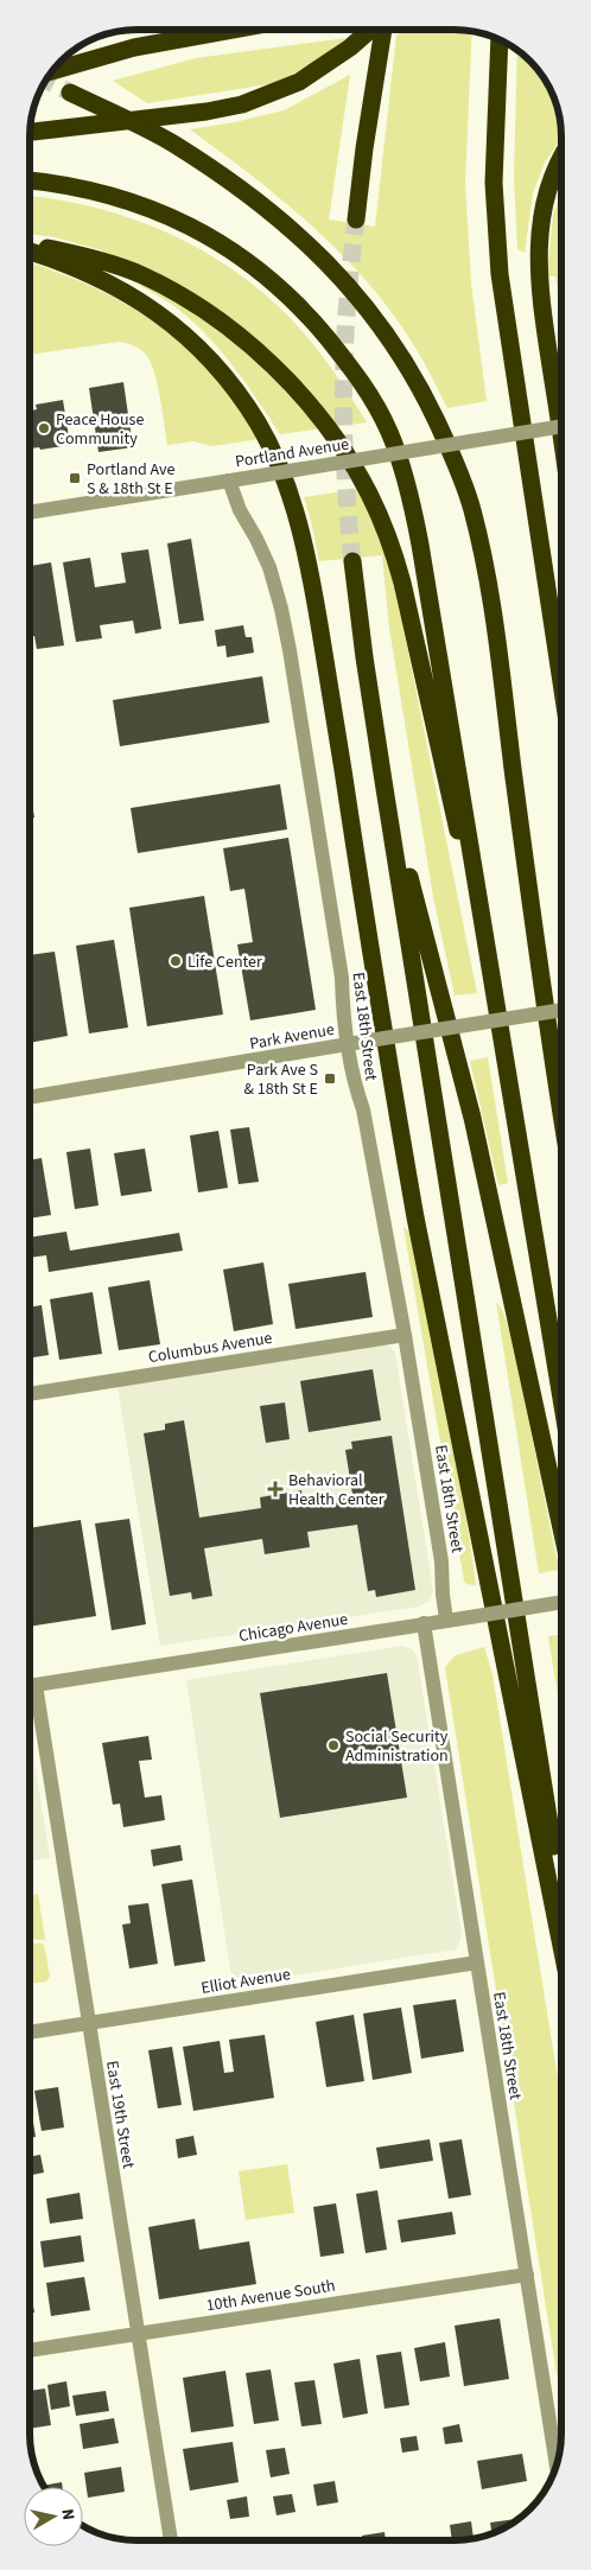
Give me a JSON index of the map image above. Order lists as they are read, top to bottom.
{
  "streets": {
    "street": [
      "Portland Avenue",
      "East 18th Street",
      "Park Avenue",
      "Columbus Avenue",
      "Chicago Avenue",
      "Elliot Avenue",
      "East 19th Street",
      "10th Avenue South"
    ]
  },
  "crossings": [
    ["Portland Avenue", "East 18th Street"],
    ["East 18th Street", "Park Avenue"],
    ["East 18th Street", "Columbus Avenue"],
    ["East 18th Street", "Chicago Avenue"],
    ["East 18th Street", "Elliot Avenue"],
    ["East 18th Street", "10th Avenue South"],
    ["Chicago Avenue", "East 19th Street"],
    ["Elliot Avenue", "East 19th Street"],
    ["East 19th Street", "10th Avenue South"]
  ],
  "places": {
    "other": ["Peace House Community", "Life Center", "Social Security Administration"],
    "transit": ["Portland Ave S & 18th St E", "Park Ave S & 18th St E"],
    "health": ["Behavioral Health Center"]
  },
  "north": "right"
}
